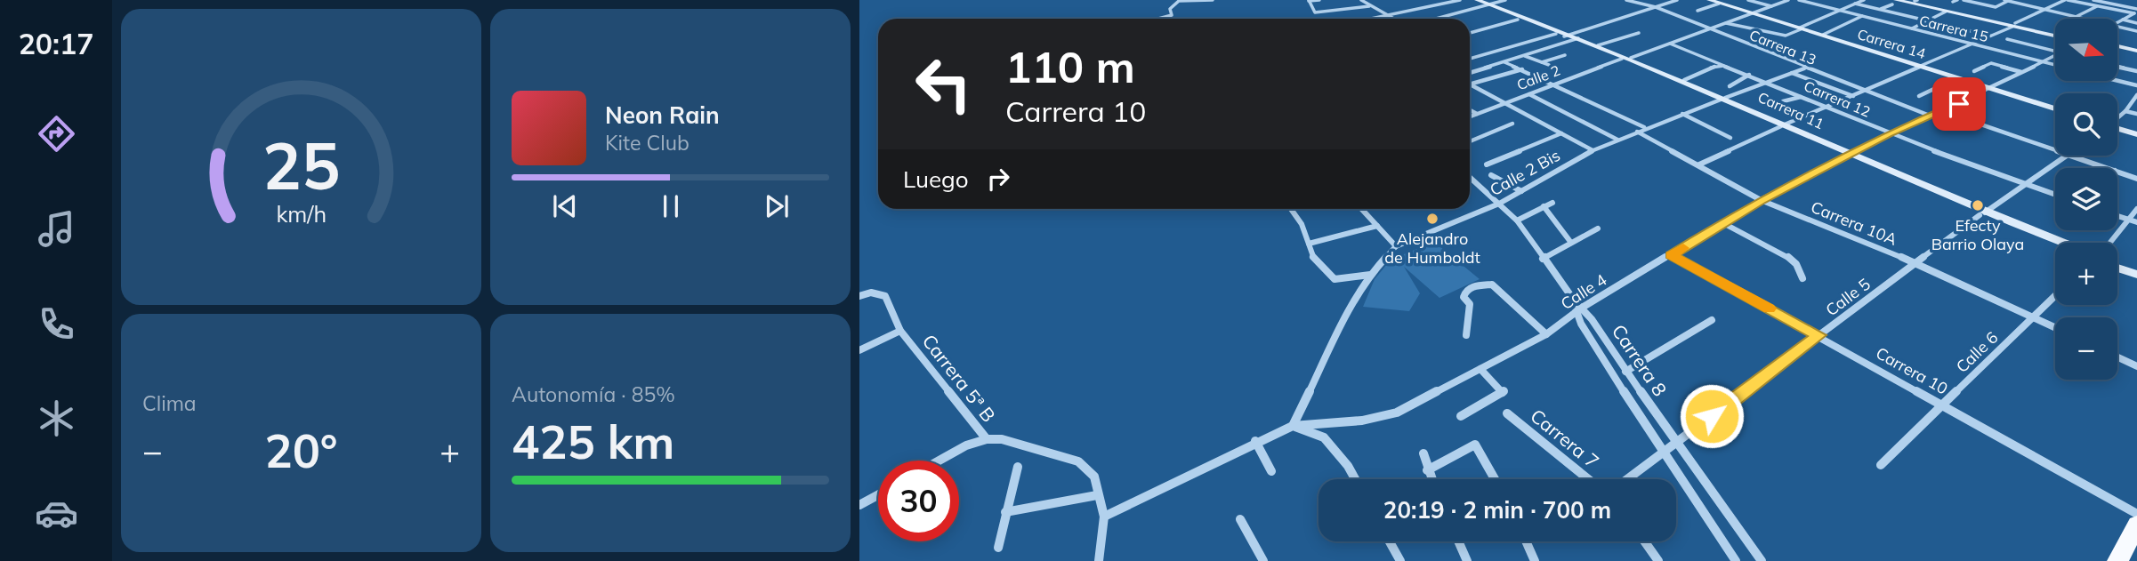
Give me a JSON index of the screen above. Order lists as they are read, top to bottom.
{
  "streets": {
    "main road": ["Carrera 14", "Carrera 11"],
    "street": [
      "Carrera 15",
      "Carrera 13",
      "Calle 2",
      "Carrera 12",
      "Calle 2 Bis",
      "Carrera 10A",
      "Calle 4",
      "Calle 5",
      "Calle 6",
      "Carrera 8",
      "Carrera 10",
      "Carrera 5ª B",
      "Carrera 7"
    ]
  },
  "crossings": [
    ["Carrera 15", "Calle 4"],
    ["Carrera 14", "Calle 2"],
    ["Carrera 14", "Calle 4"],
    ["Carrera 13", "Calle 2"],
    ["Carrera 13", "Calle 2 Bis"],
    ["Carrera 13", "Calle 4"],
    ["Calle 2", "Carrera 12"],
    ["Calle 2", "Carrera 11"],
    ["Carrera 12", "Calle 2 Bis"],
    ["Carrera 12", "Calle 4"],
    ["Carrera 12", "Calle 5"],
    ["Carrera 11", "Calle 2 Bis"],
    ["Carrera 11", "Calle 4"],
    ["Carrera 11", "Calle 5"],
    ["Calle 2 Bis", "Carrera 10A"],
    ["Calle 2 Bis", "Calle 4"],
    ["Calle 2 Bis", "Carrera 8"],
    ["Carrera 10A", "Calle 4"],
    ["Carrera 10A", "Calle 5"],
    ["Carrera 10A", "Calle 6"],
    ["Calle 4", "Carrera 8"],
    ["Calle 4", "Carrera 10"],
    ["Calle 4", "Carrera 5ª B"],
    ["Calle 5", "Carrera 8"],
    ["Calle 5", "Carrera 10"],
    ["Calle 6", "Carrera 10"]
  ],
  "places": ["Efecty Barrio Olaya", "Alejandro de Humboldt"],
  "north": "right",
  "page": {
    "tabs": "20:17",
    "map_buttons": ["+", "−"],
    "turn": ["110 m", "Carrera 10"],
    "song": ["Neon Rain", "Kite Club"],
    "then": "Luego",
    "tile": [
      "Clima",
      ["Autonomía · 85%", "425 km"]
    ],
    "heat": ["−", "20°", "+"],
    "limit": "30",
    "trip": "20:19 · 2 min · 700 m",
    "gauge": ["25", "km/h"]
  }
}
